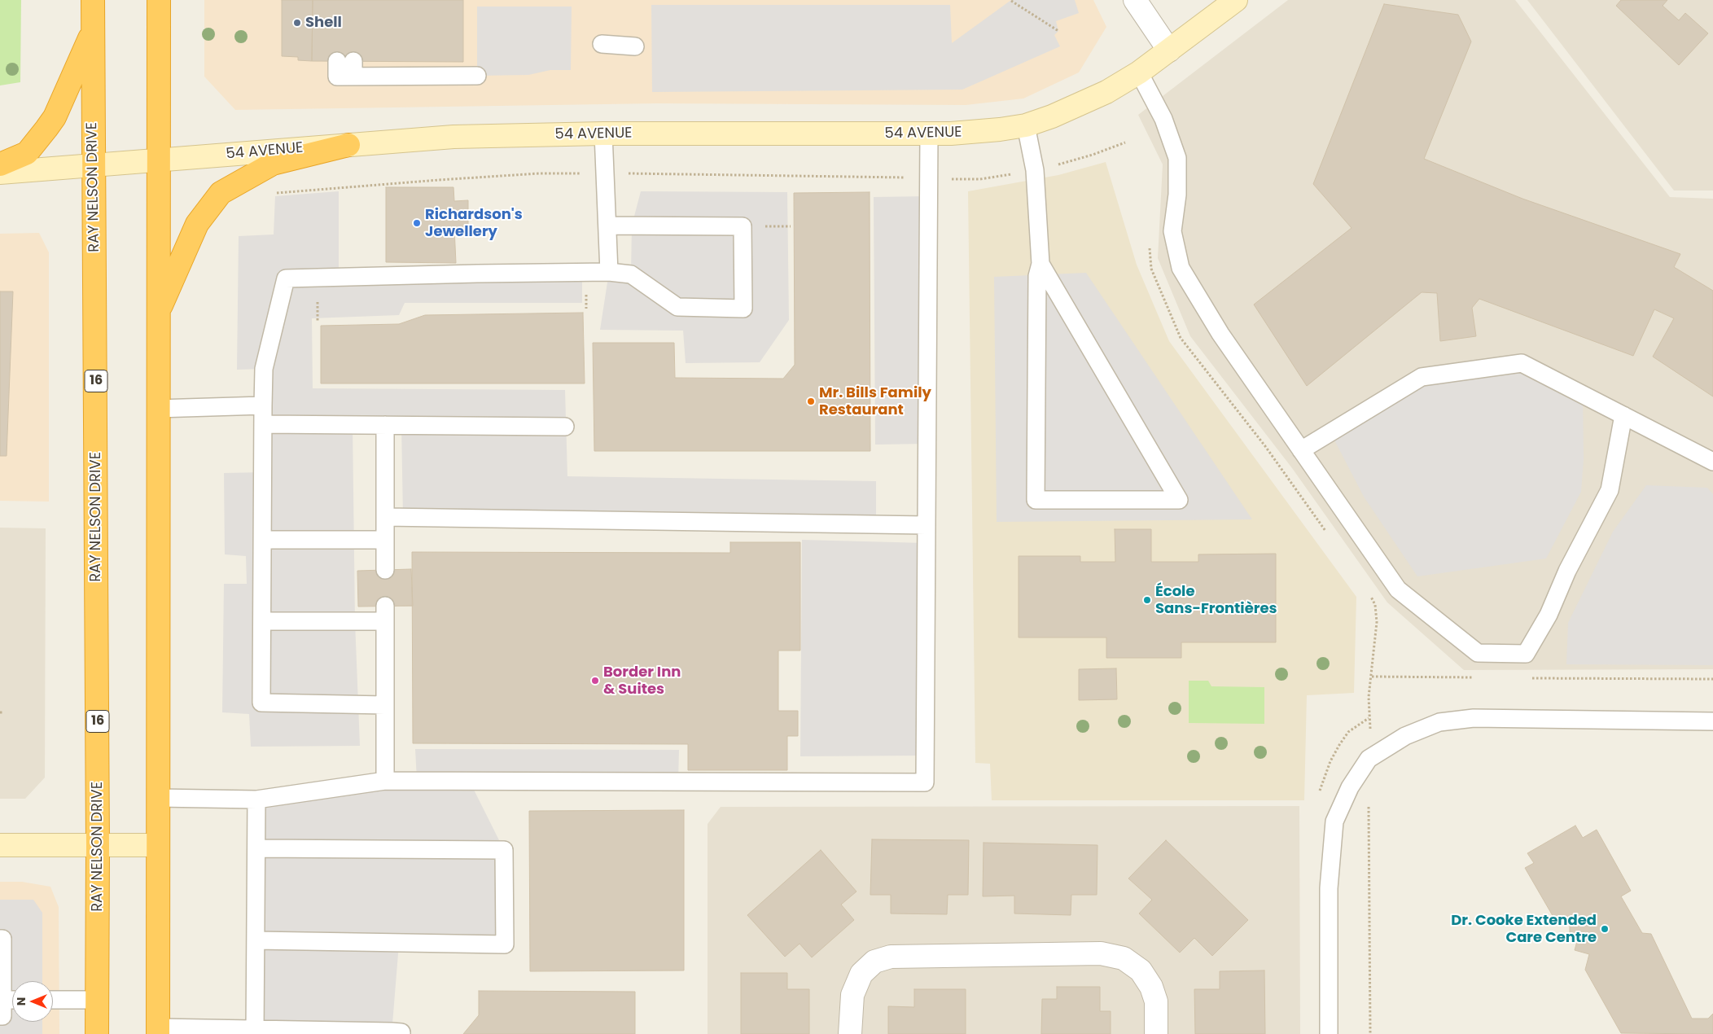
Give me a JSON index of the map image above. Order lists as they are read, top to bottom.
{
  "streets": {
    "highway": ["RAY NELSON DRIVE", "16"],
    "street": ["54 AVENUE"]
  },
  "crossings": [
    ["54 AVENUE", "RAY NELSON DRIVE"]
  ],
  "places": [
    "Shell",
    "Richardson's Jewellery",
    "Mr. Bills Family Restaurant",
    "École Sans-Frontières",
    "Border Inn & Suites",
    "Dr. Cooke Extended Care Centre"
  ],
  "north": "left"
}
